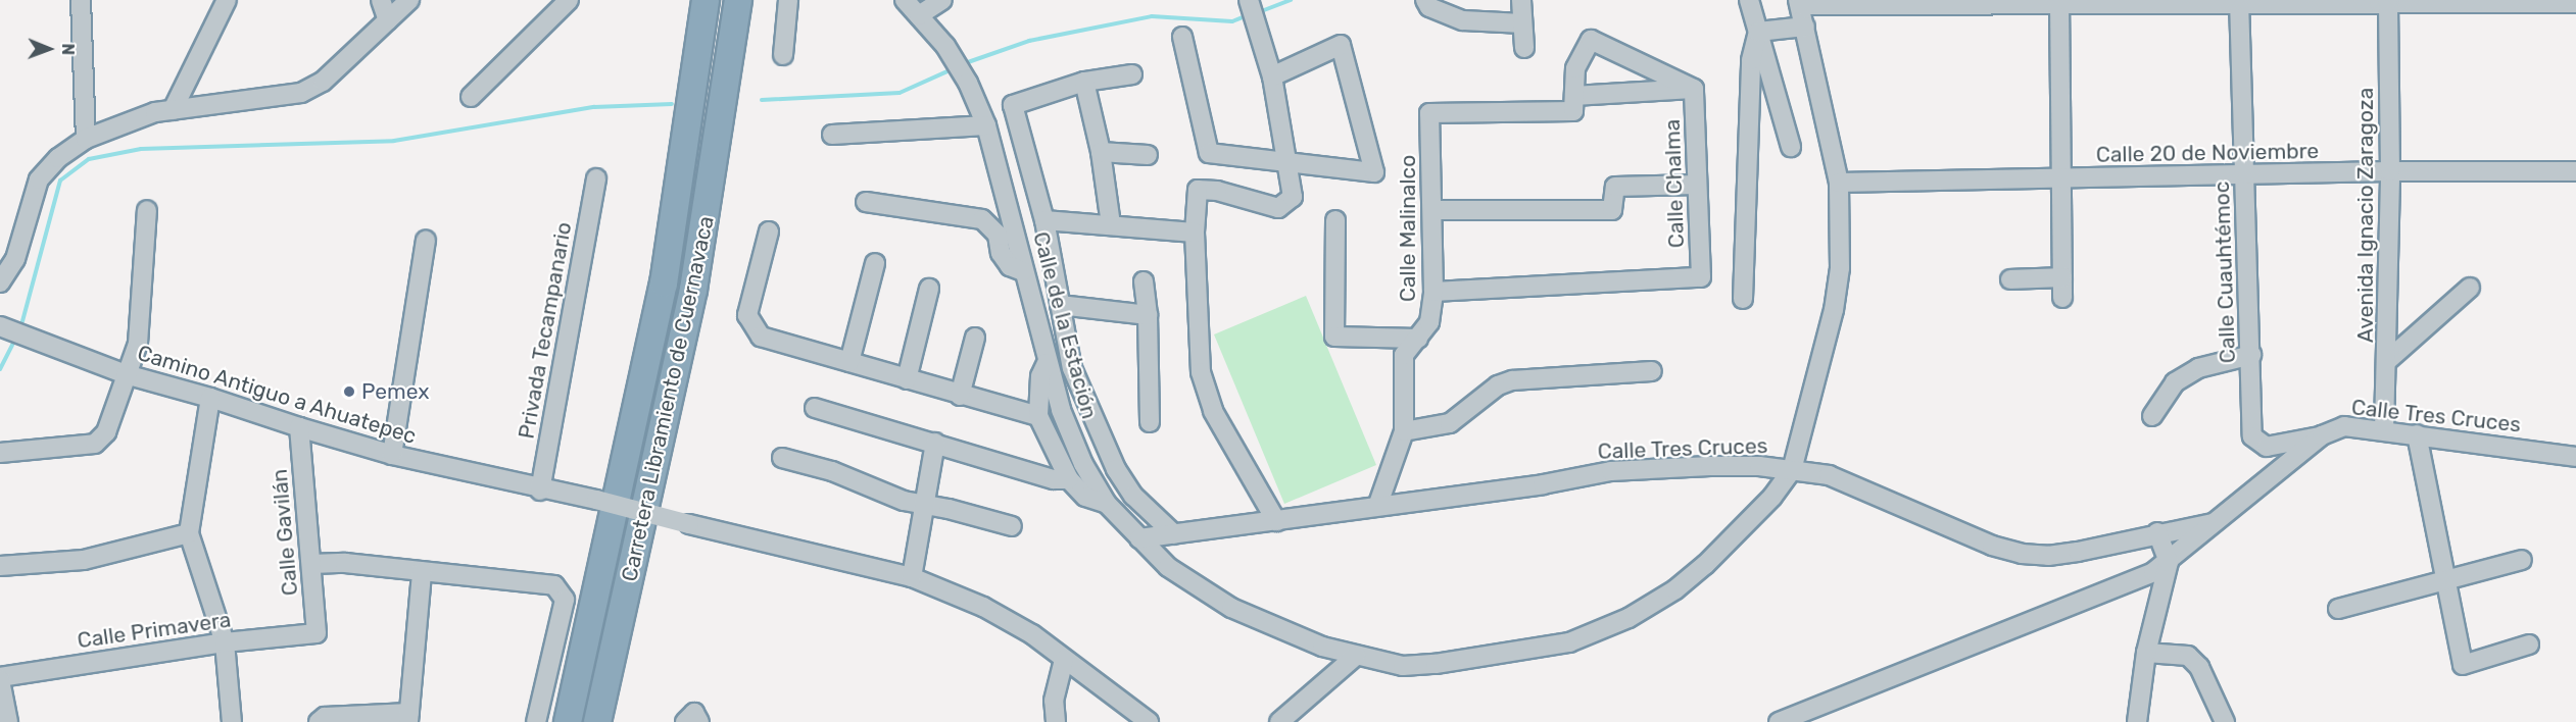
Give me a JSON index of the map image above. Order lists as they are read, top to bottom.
{
  "streets": {
    "highway": ["Carretera Libramiento de Cuernavaca"],
    "street": [
      "Calle 20 de Noviembre",
      "Calle Chalma",
      "Avenida Ignacio Zaragoza",
      "Calle Malinalco",
      "Calle Cuauhtémoc",
      "Calle de la Estación",
      "Privada Tecampanario",
      "Camino Antiguo a Ahuatepec",
      "Calle Tres Cruces",
      "Calle Gavilán",
      "Calle Primavera"
    ]
  },
  "crossings": [
    ["Calle 20 de Noviembre", "Avenida Ignacio Zaragoza"],
    ["Calle 20 de Noviembre", "Calle Cuauhtémoc"],
    ["Calle 20 de Noviembre", "Calle de la Estación"],
    ["Calle Chalma", "Calle Malinalco"],
    ["Avenida Ignacio Zaragoza", "Calle Tres Cruces"],
    ["Calle Malinalco", "Calle Tres Cruces"],
    ["Calle Cuauhtémoc", "Calle Tres Cruces"],
    ["Calle de la Estación", "Calle Tres Cruces"],
    ["Privada Tecampanario", "Camino Antiguo a Ahuatepec"],
    ["Camino Antiguo a Ahuatepec", "Calle Gavilán"],
    ["Calle Gavilán", "Calle Primavera"]
  ],
  "places": ["Pemex"],
  "north": "right"
}
